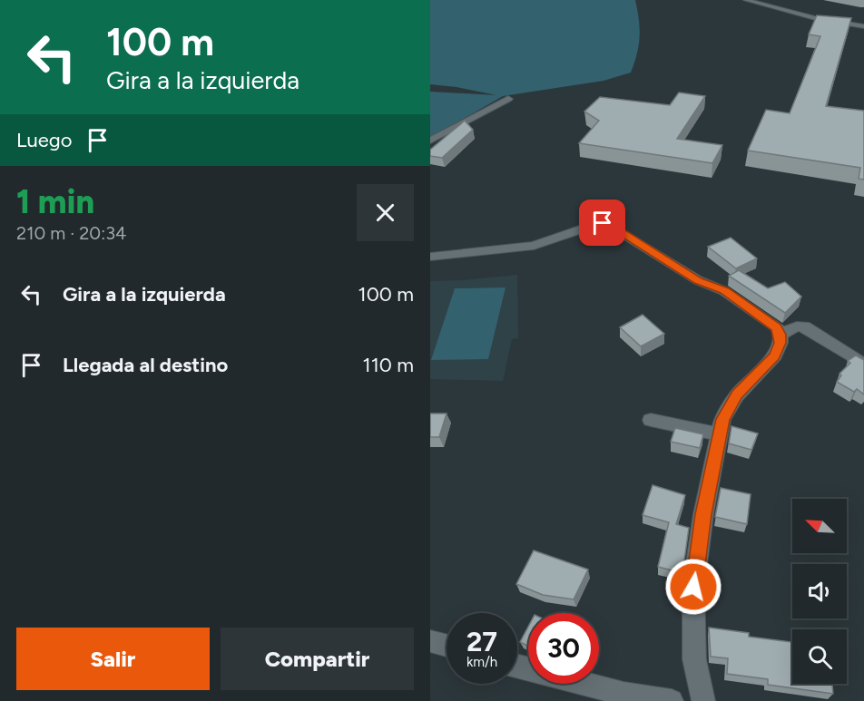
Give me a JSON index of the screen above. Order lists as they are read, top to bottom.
{
  "north": "top left",
  "page": {
    "turn": ["100 m", "Gira a la izquierda"],
    "then": "Luego",
    "heading": ["1 min", "210 m · 20:34"],
    "list": [
      {
        "name": "Gira a la izquierda",
        "value": "100 m"
      },
      {
        "name": "Llegada al destino",
        "value": "110 m"
      }
    ],
    "speed": "27 km/h",
    "limit": "30",
    "buttons": ["Salir", "Compartir"]
  }
}
